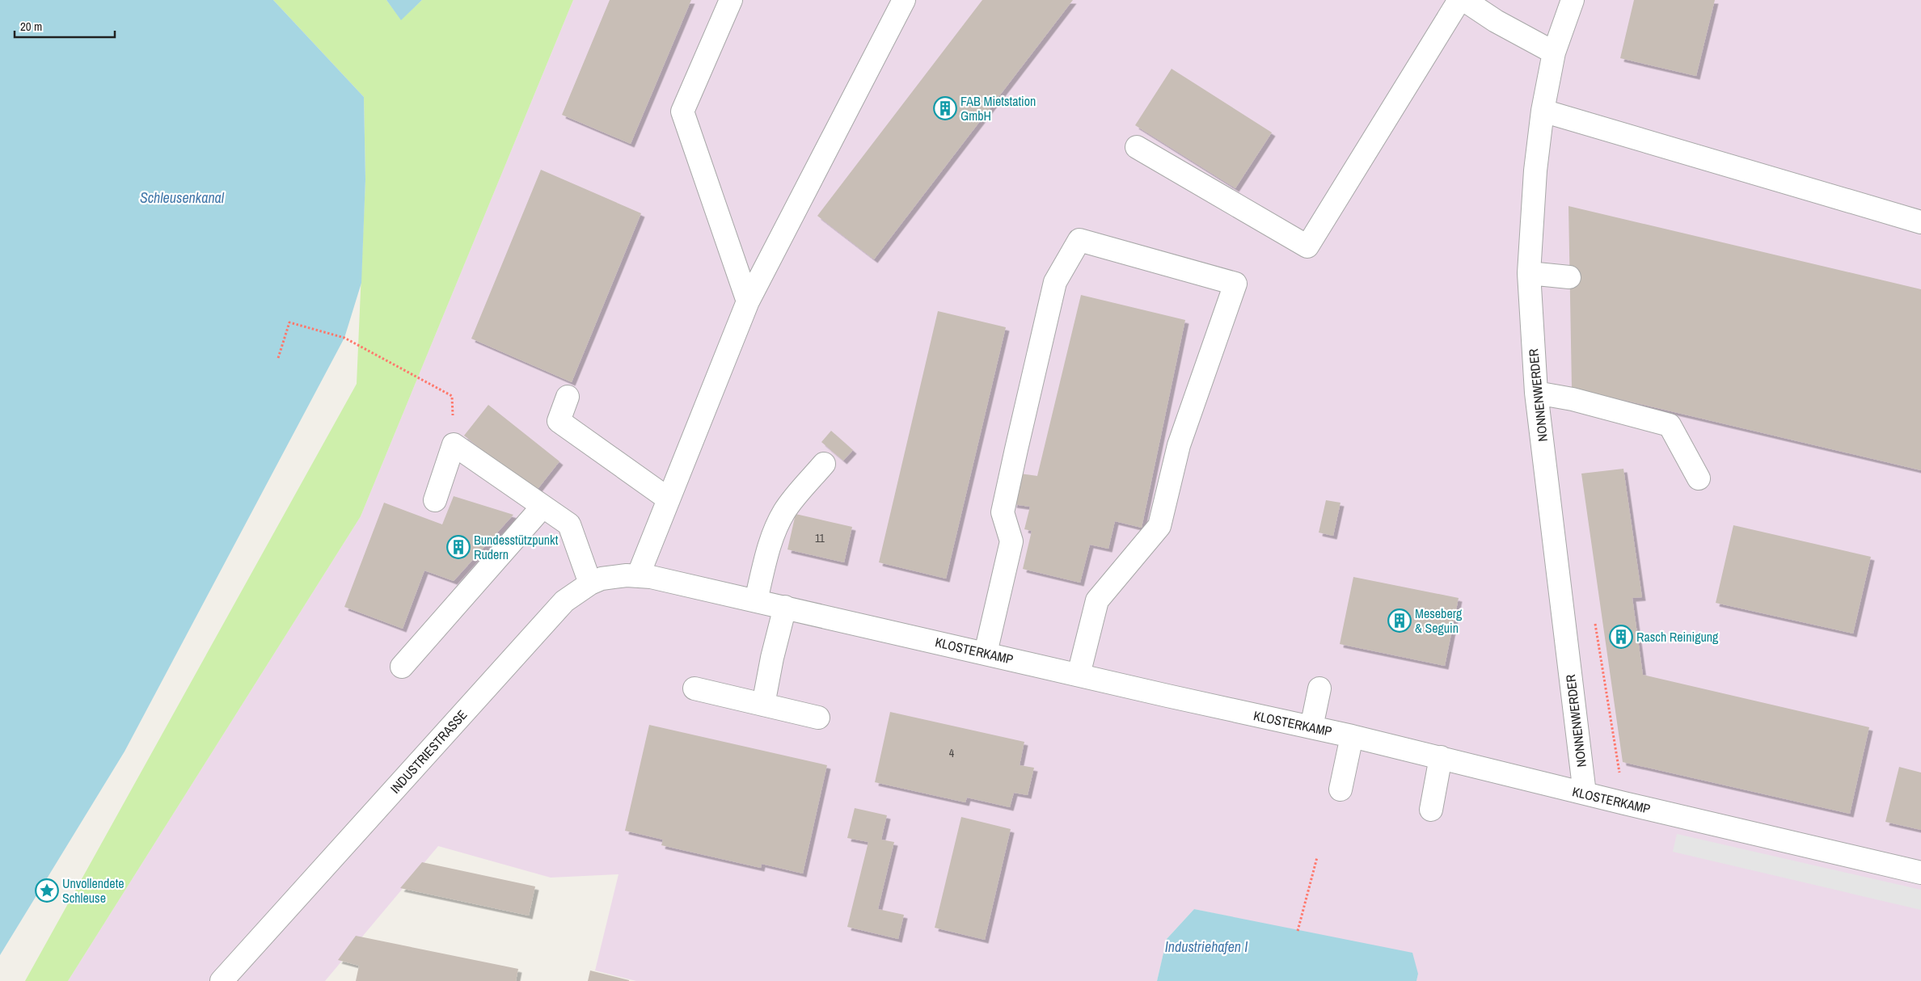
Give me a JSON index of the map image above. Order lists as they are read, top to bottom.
{
  "streets": {
    "street": ["NONNENWERDER", "KLOSTERKAMP", "INDUSTRIESTRASSE"]
  },
  "crossings": [
    ["NONNENWERDER", "KLOSTERKAMP"],
    ["KLOSTERKAMP", "INDUSTRIESTRASSE"]
  ],
  "water": ["Schleusenkanal", "Industriehafen I"],
  "places": {
    "building": [
      "FAB Mietstation GmbH",
      "Bundesstützpunkt Rudern",
      "Meseberg & Seguin",
      "Rasch Reinigung"
    ],
    "place": ["Unvollendete Schleuse"]
  },
  "house_numbers": ["11", "4"],
  "scale_bar": "20 m"
}
